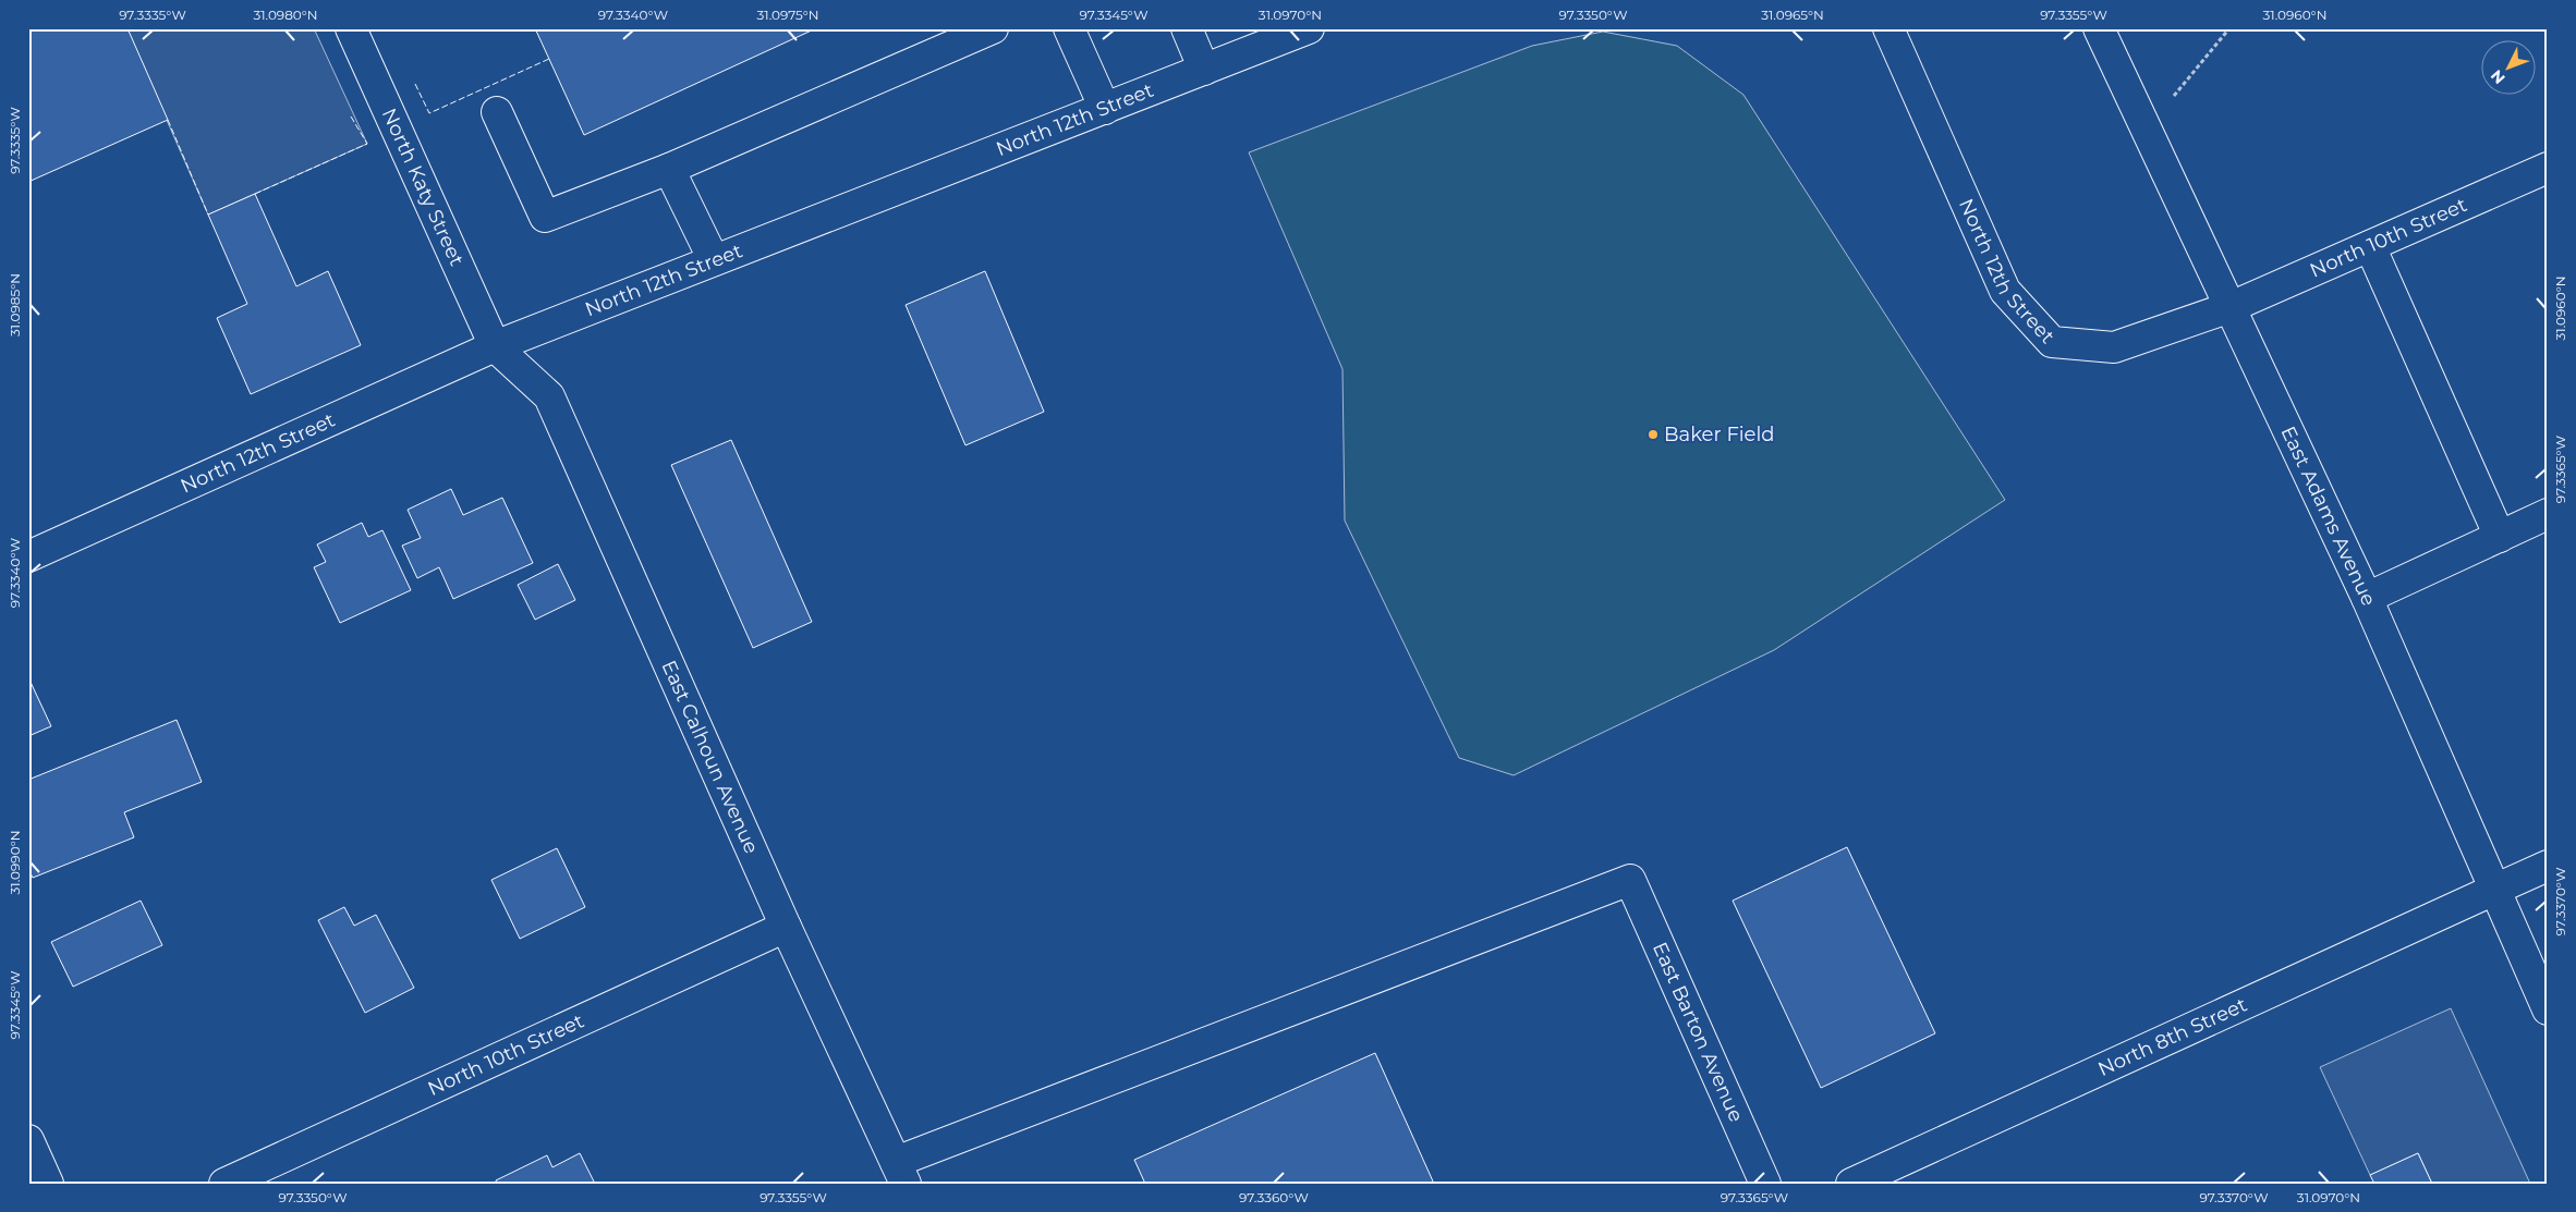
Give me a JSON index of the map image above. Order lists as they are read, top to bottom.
{
  "streets": {
    "street": [
      "North 12th Street",
      "North Katy Street",
      "North 10th Street",
      "East Adams Avenue",
      "East Calhoun Avenue",
      "East Barton Avenue",
      "North 8th Street"
    ]
  },
  "crossings": [
    ["North 12th Street", "North Katy Street"],
    ["North 12th Street", "North 10th Street"],
    ["North 12th Street", "East Adams Avenue"],
    ["North 12th Street", "East Calhoun Avenue"],
    ["North Katy Street", "East Calhoun Avenue"],
    ["North 10th Street", "East Adams Avenue"],
    ["North 10th Street", "East Calhoun Avenue"],
    ["East Adams Avenue", "North 8th Street"],
    ["East Calhoun Avenue", "East Barton Avenue"]
  ],
  "places": ["Baker Field"],
  "north": "bottom left",
  "coordinates": [
    "97.3335°W",
    "31.0980°N",
    "97.3340°W",
    "31.0975°N",
    "97.3345°W",
    "31.0970°N",
    "97.3350°W",
    "31.0965°N",
    "97.3355°W",
    "31.0960°N",
    "31.0985°N",
    "97.3365°W",
    "31.0990°N",
    "97.3370°W",
    "97.3360°W"
  ]
}
